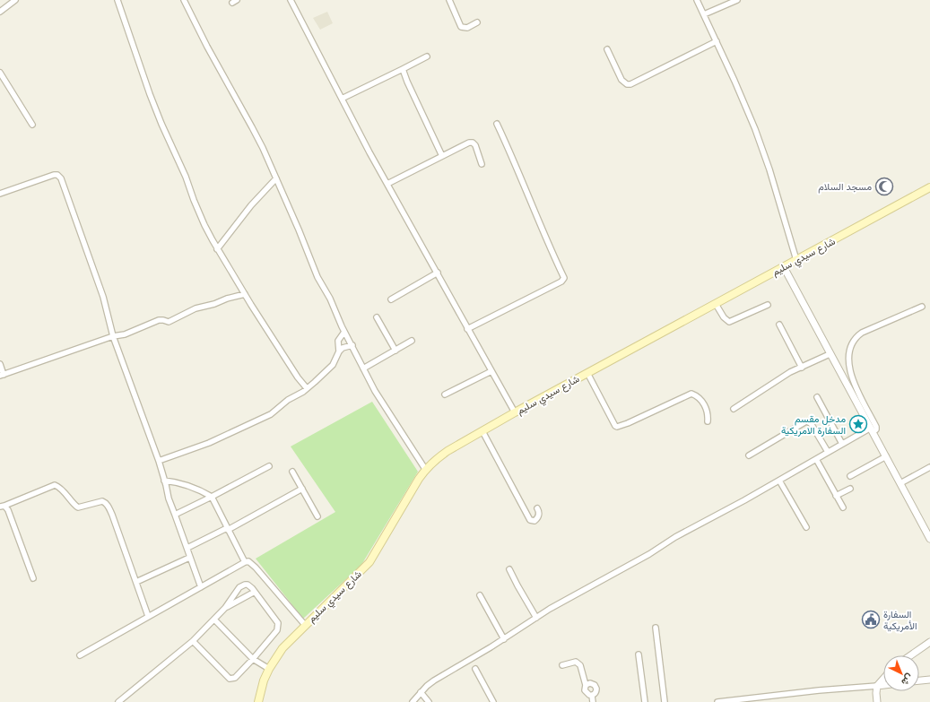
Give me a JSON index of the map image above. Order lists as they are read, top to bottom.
{
  "streets": {
    "main road": ["شارع سيدي سليم"]
  },
  "places": {
    "mosque": ["مسجد السلام"],
    "place": ["مدخل مقسم السفارة الامريكية"],
    "public building": ["السفارة الأمريكية"]
  },
  "north": "bottom right"
}
